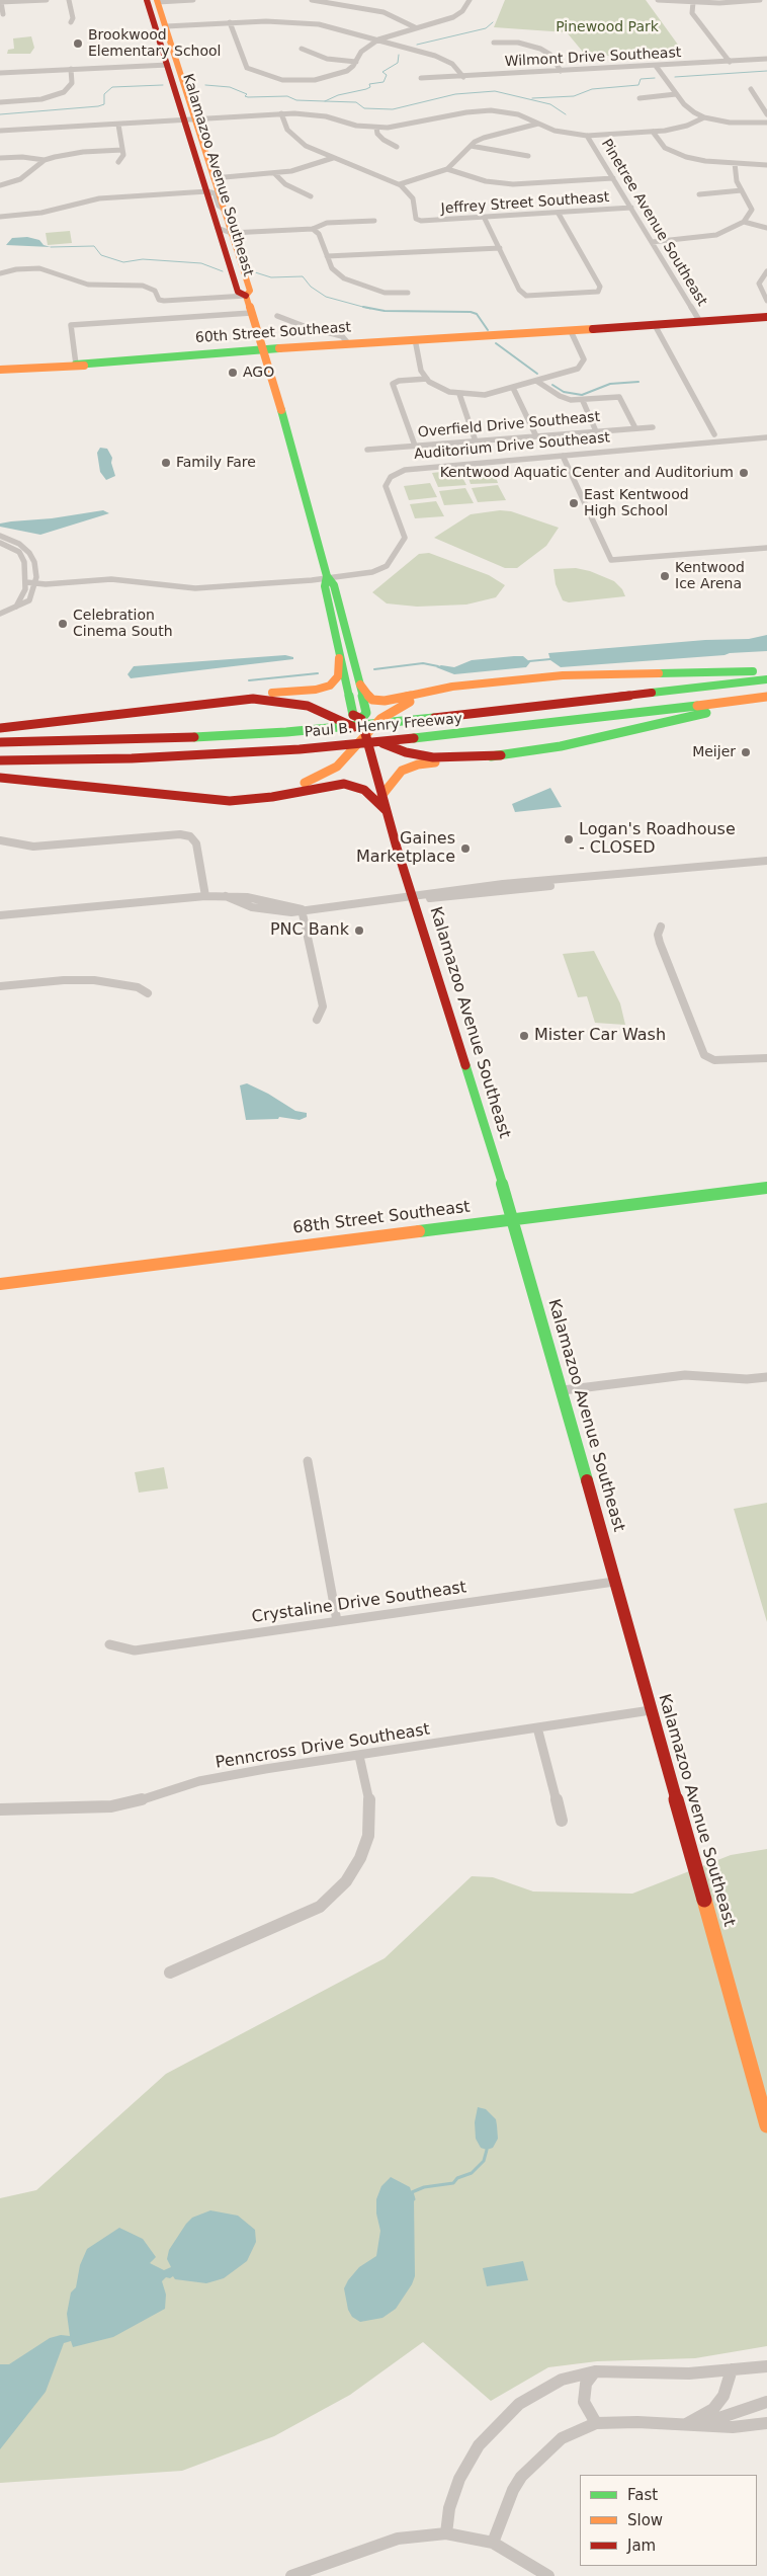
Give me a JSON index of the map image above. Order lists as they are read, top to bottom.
{
  "streets": {
    "main road": [
      "Kalamazoo Avenue Southeast",
      "60th Street Southeast",
      "Paul B. Henry Freeway",
      "68th Street Southeast"
    ],
    "street": [
      "Wilmont Drive Southeast",
      "Jeffrey Street Southeast",
      "Pinetree Avenue Southeast",
      "Overfield Drive Southeast",
      "Auditorium Drive Southeast",
      "Crystaline Drive Southeast",
      "Penncross Drive Southeast"
    ]
  },
  "crossings": [
    ["Kalamazoo Avenue Southeast", "60th Street Southeast"],
    ["Kalamazoo Avenue Southeast", "Auditorium Drive Southeast"],
    ["Kalamazoo Avenue Southeast", "68th Street Southeast"],
    ["Kalamazoo Avenue Southeast", "Crystaline Drive Southeast"],
    ["Kalamazoo Avenue Southeast", "Penncross Drive Southeast"],
    ["Jeffrey Street Southeast", "Pinetree Avenue Southeast"],
    ["Pinetree Avenue Southeast", "60th Street Southeast"]
  ],
  "parks": ["Pinewood Park"],
  "places": [
    "Brookwood Elementary School",
    "AGO",
    "Family Fare",
    "Kentwood Aquatic Center and Auditorium",
    "East Kentwood High School",
    "Kentwood Ice Arena",
    "Celebration Cinema South",
    "Meijer",
    "Logan's Roadhouse - CLOSED",
    "Gaines Marketplace",
    "PNC Bank",
    "Mister Car Wash"
  ],
  "legend": ["Fast", "Slow", "Jam"]
}
